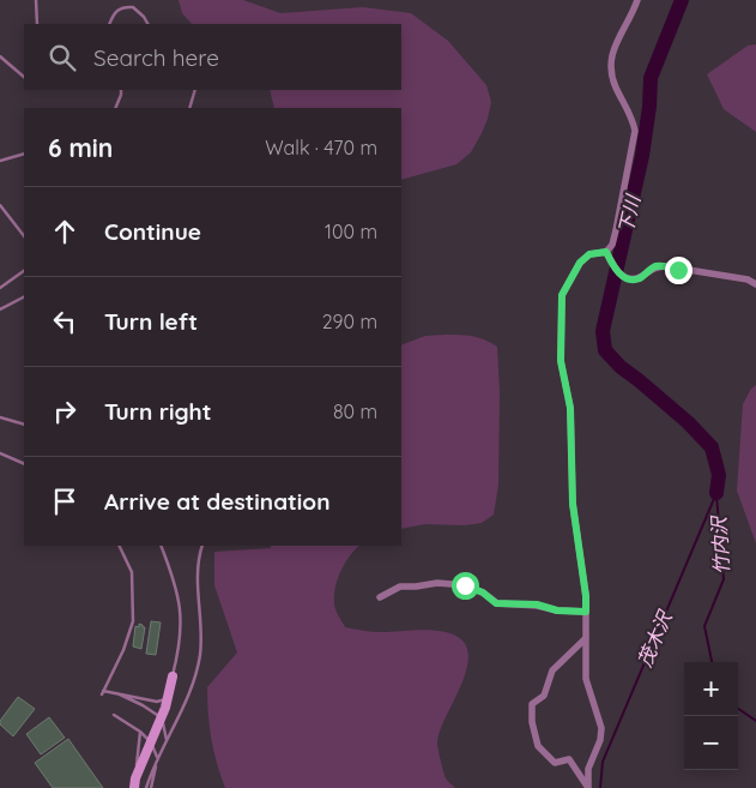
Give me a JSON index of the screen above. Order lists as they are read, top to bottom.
{
  "water": ["下川", "竹内沢", "茂木沢"],
  "page": {
    "search": "Search here",
    "heading": ["6 min", "Walk · 470 m"],
    "list": [
      ["Continue", "100 m"],
      ["Turn left", "290 m"],
      ["Turn right", "80 m"],
      "Arrive at destination"
    ],
    "map_buttons": ["+", "−"]
  }
}
